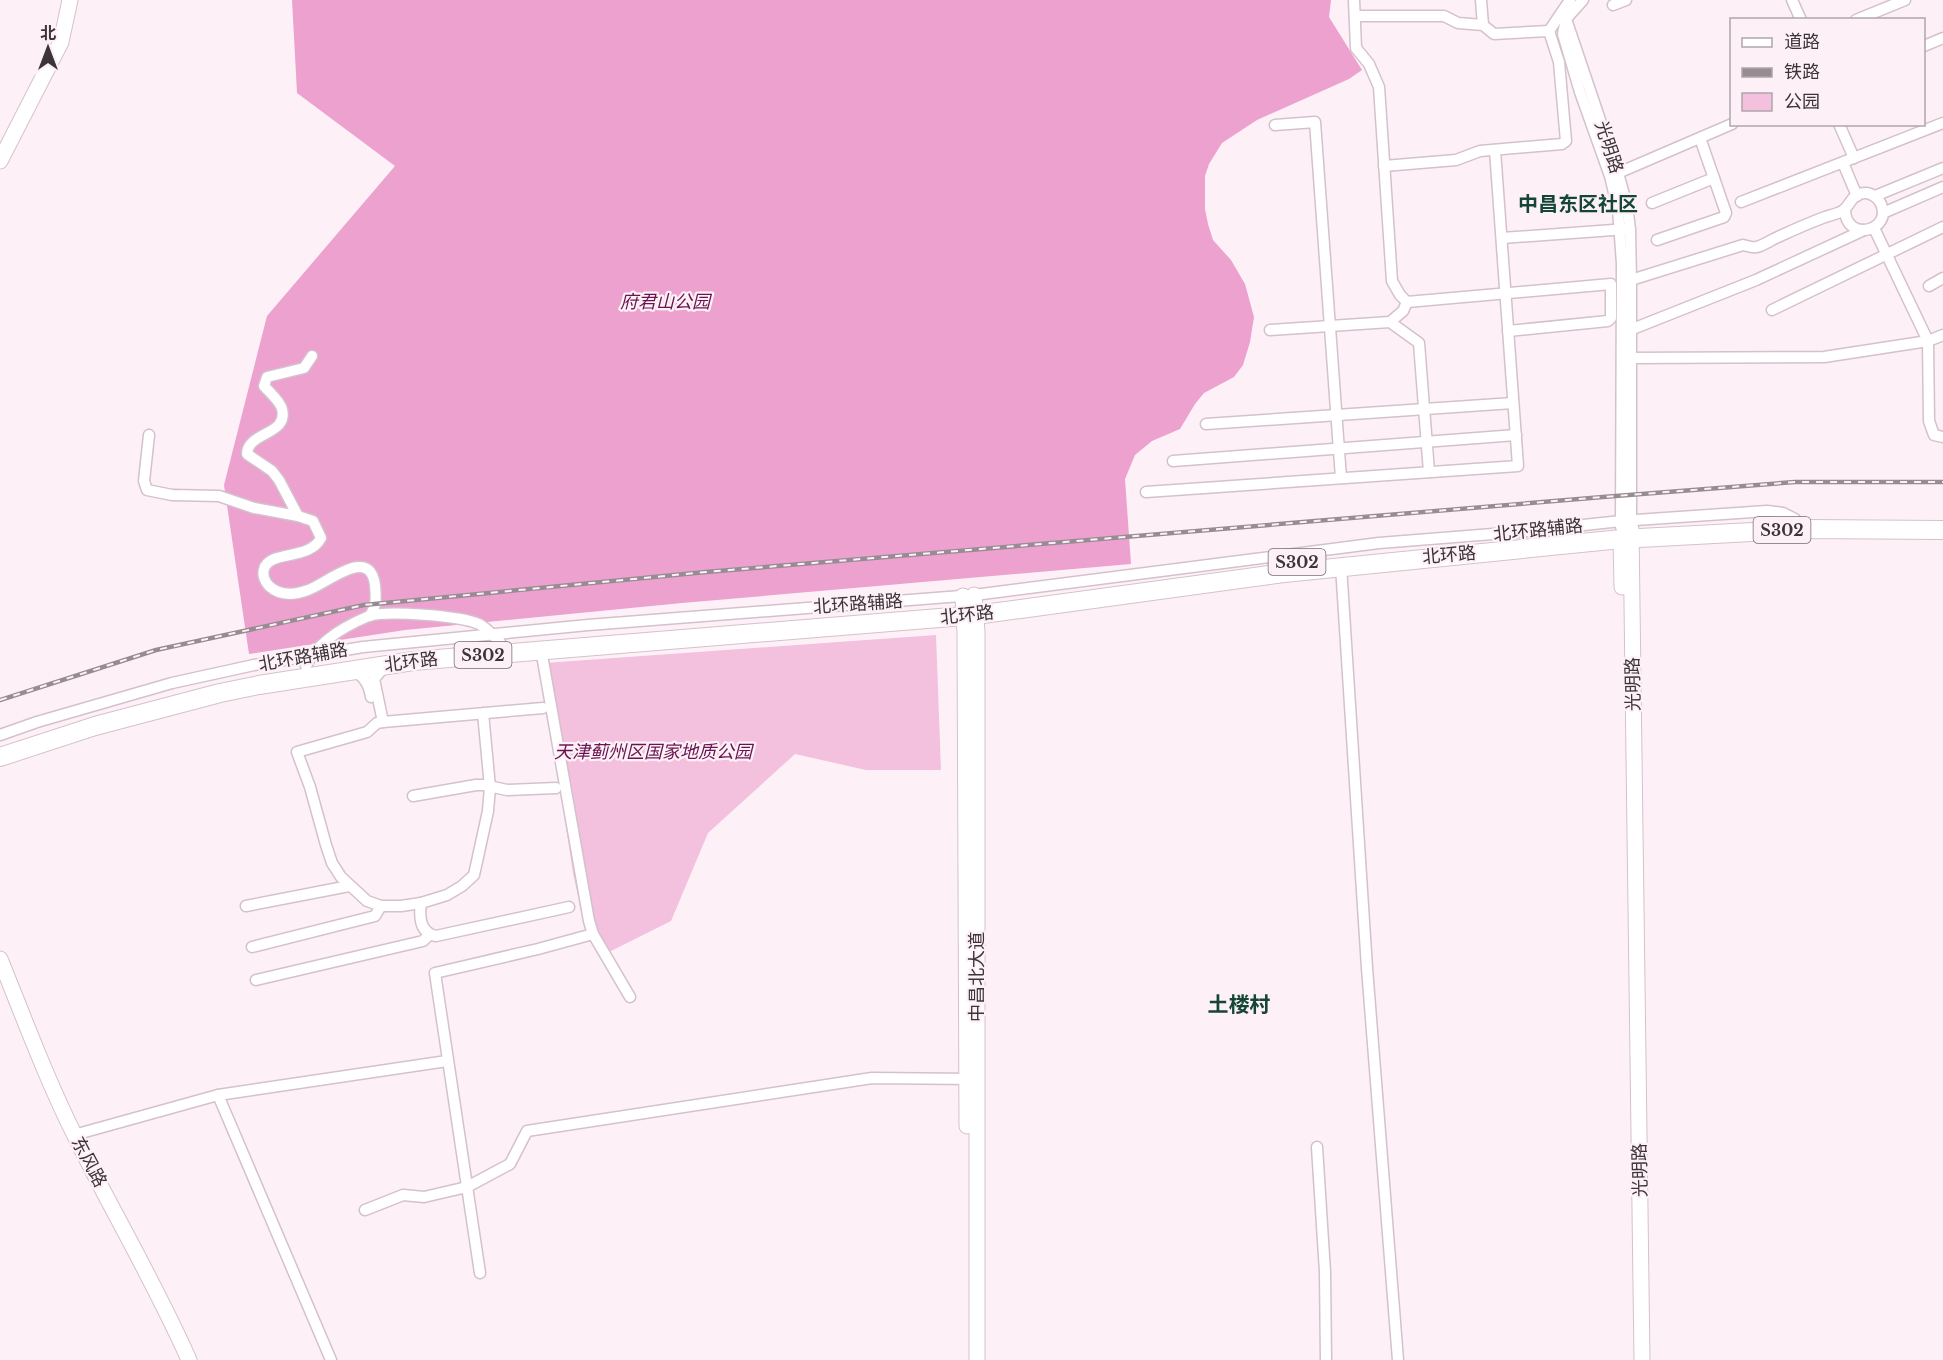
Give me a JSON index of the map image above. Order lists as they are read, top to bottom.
{
  "streets": {
    "highway": ["S302", "北环路"],
    "street": [
      "光明路",
      "北环路辅路",
      "中昌北大道",
      "东风路"
    ]
  },
  "crossings": [
    ["光明路", "北环路"],
    ["北环路辅路", "北环路"],
    ["北环路", "中昌北大道"]
  ],
  "districts": ["中昌东区社区", "土楼村"],
  "parks": ["府君山公园", "天津蓟州区国家地质公园"],
  "legend": ["道路", "铁路", "公园"],
  "north": "top"
}
